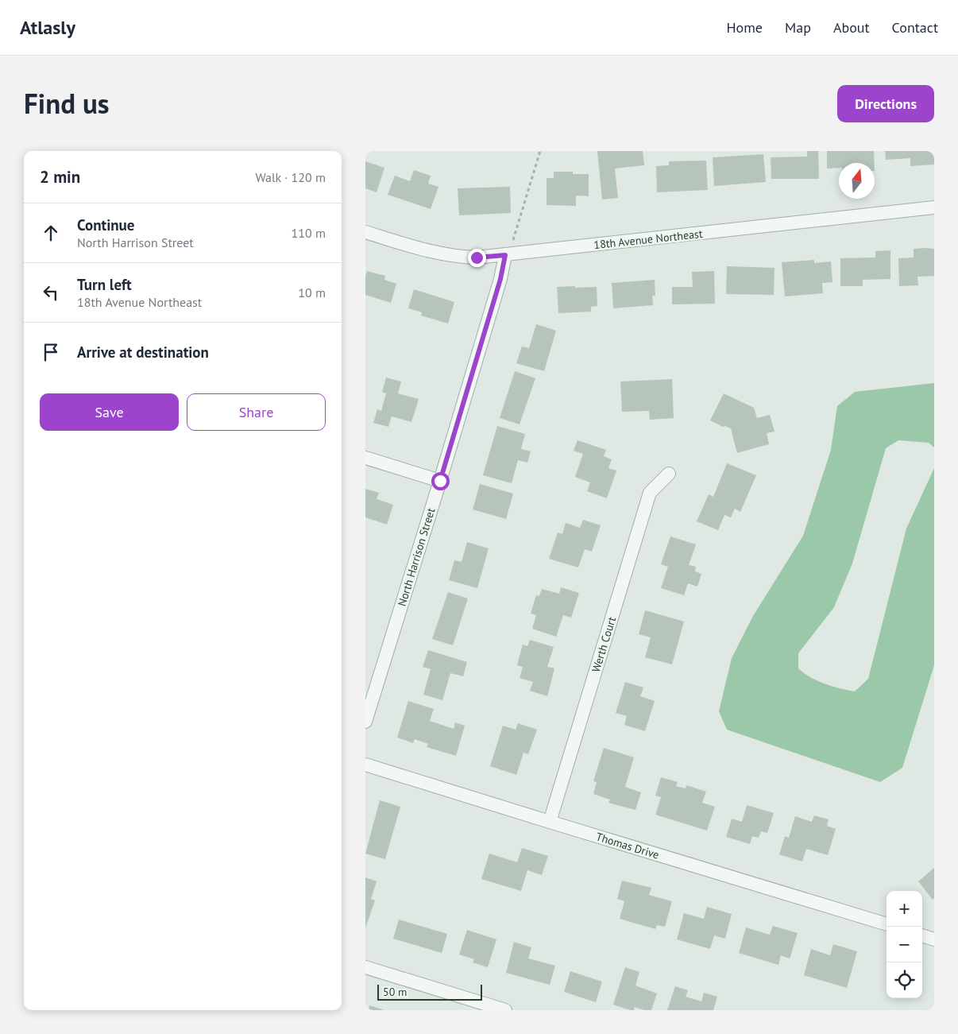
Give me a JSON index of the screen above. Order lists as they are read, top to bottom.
{
  "streets": {
    "street": [
      "18th Avenue Northeast",
      "North Harrison Street",
      "Werth Court",
      "Thomas Drive"
    ]
  },
  "crossings": [
    ["18th Avenue Northeast", "North Harrison Street"],
    ["Werth Court", "Thomas Drive"]
  ],
  "scale_bar": "50 m",
  "north": "top",
  "page": {
    "header": "Atlasly",
    "nav": [
      "Home",
      "Map",
      "About",
      "Contact"
    ],
    "title": "Find us",
    "buttons": [
      "Directions",
      ["Save", "Share"]
    ],
    "heading": ["2 min", "Walk · 120 m"],
    "list": [
      ["Continue", "North Harrison Street", "110 m"],
      ["Turn left", "18th Avenue Northeast", "10 m"],
      "Arrive at destination"
    ],
    "map_buttons": ["+", "−"],
    "scale": "50 m"
  }
}
